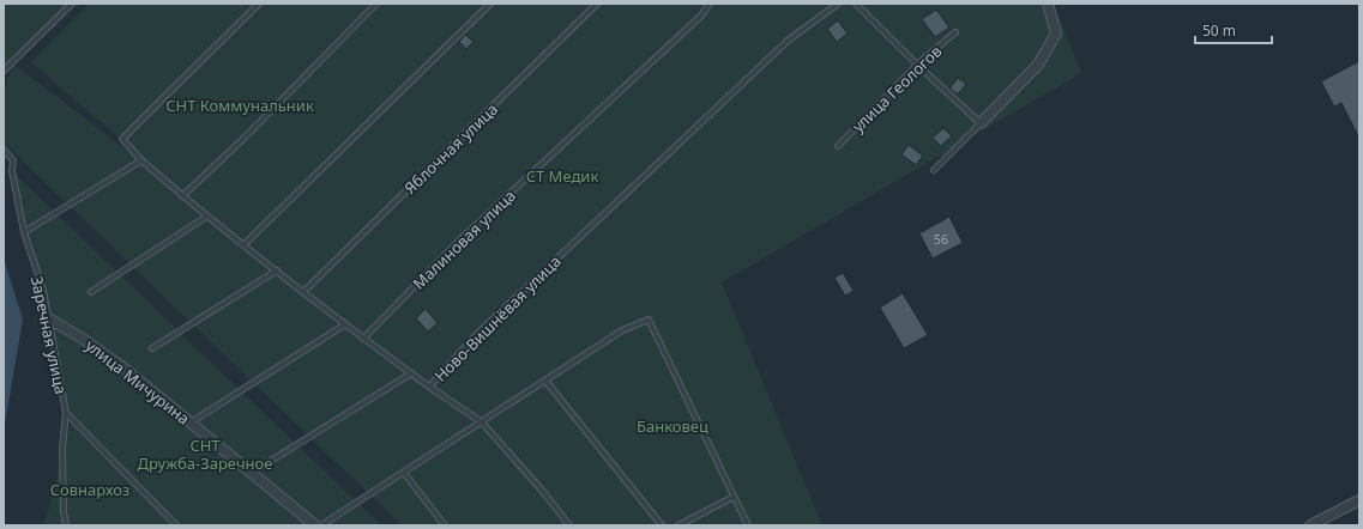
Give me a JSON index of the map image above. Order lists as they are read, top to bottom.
{
  "streets": {
    "street": ["улица Мичурина"],
    "lane": [
      "улица Геологов",
      "Яблочная улица",
      "Малиновая улица",
      "Ново-Вишнёвая улица",
      "Заречная улица"
    ]
  },
  "crossings": [
    ["Яблочная улица", "Ново-Вишнёвая улица"],
    ["Малиновая улица", "Ново-Вишнёвая улица"],
    ["Заречная улица", "улица Мичурина"]
  ],
  "parks": [
    "СНТ Коммунальник",
    "СТ Медик",
    "Банковец",
    "СНТ Дружба-Заречное",
    "Совнархоз"
  ],
  "house_numbers": ["56"],
  "scale_bar": "50 m"
}
